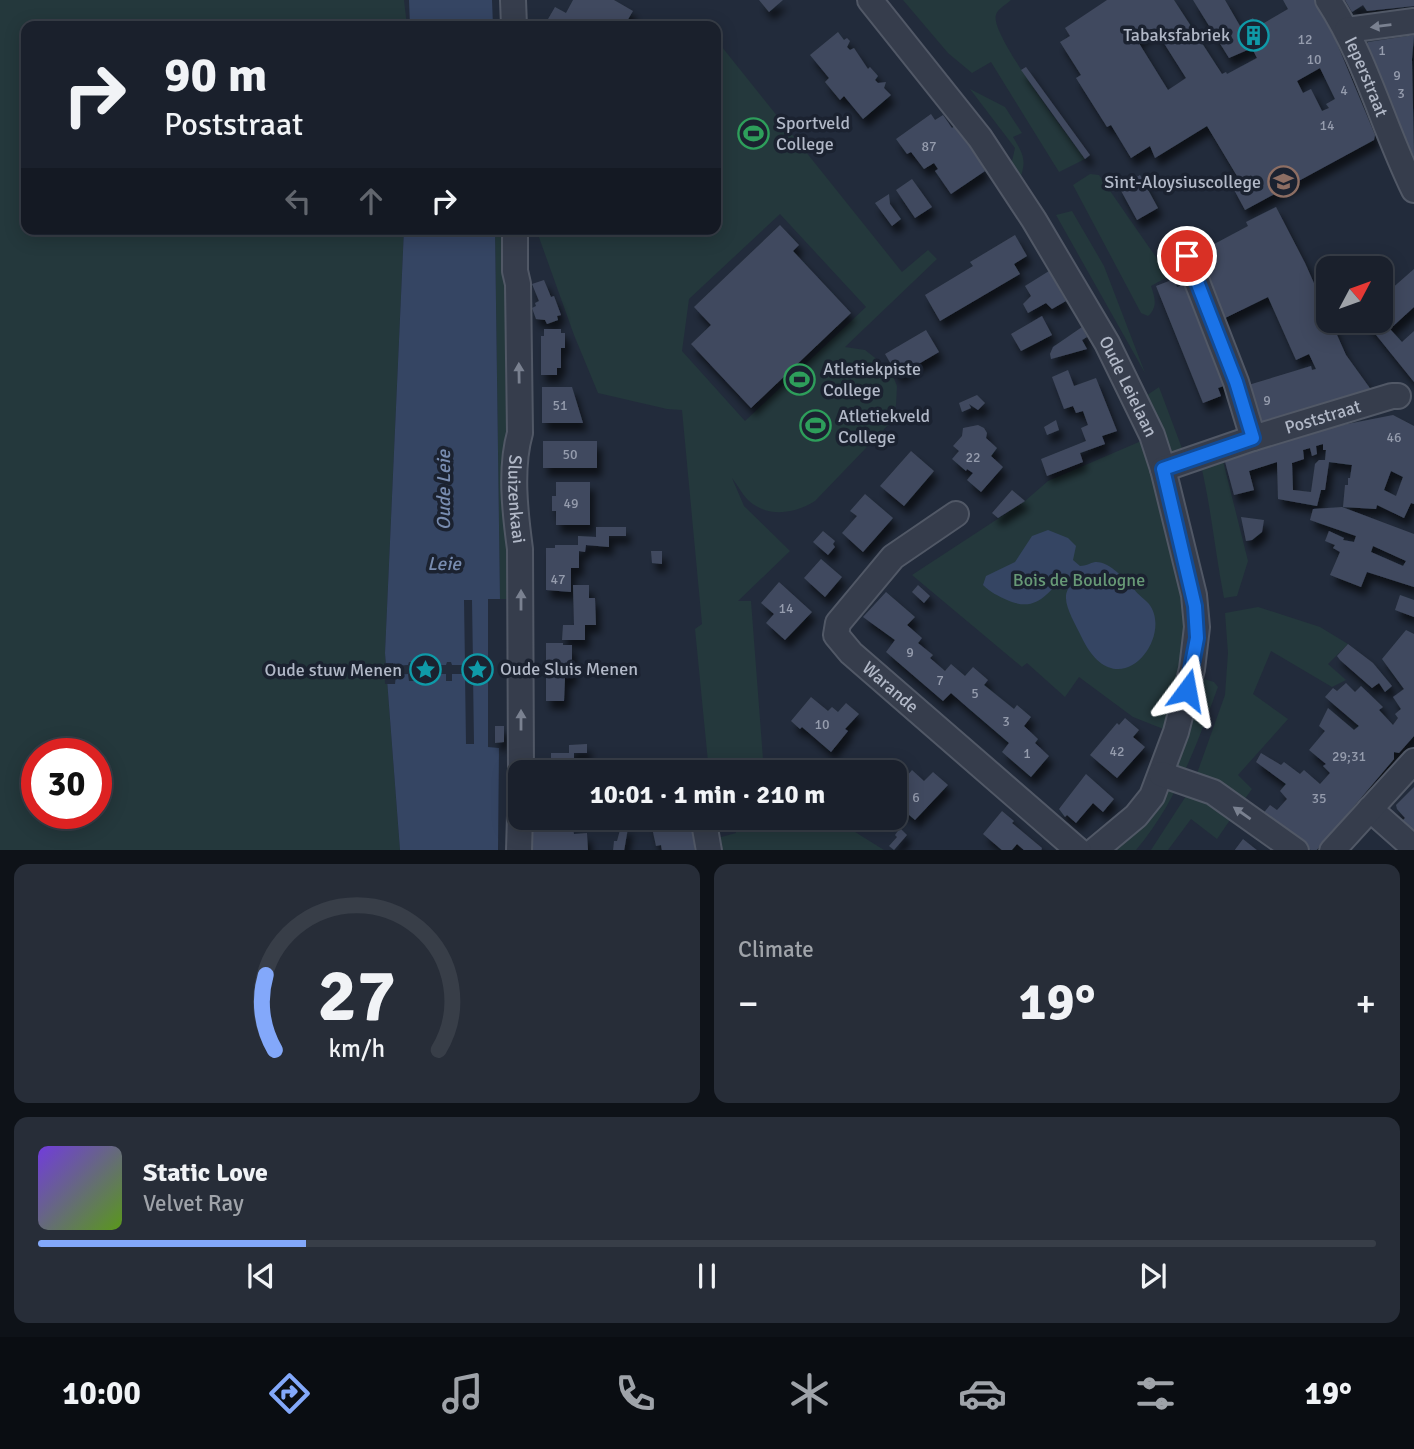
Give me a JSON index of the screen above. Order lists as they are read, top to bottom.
{
  "streets": {
    "street": [
      "Ieperstraat",
      "Oude Leielaan",
      "Poststraat",
      "Sluizenkaai",
      "Warande"
    ]
  },
  "crossings": [
    ["Oude Leielaan", "Poststraat"]
  ],
  "one_way": ["Sluizenkaai"],
  "water": ["Oude Leie", "Leie"],
  "parks": ["Bois de Boulogne"],
  "places": {
    "building": ["Tabaksfabriek"],
    "sports": ["Sportveld College", "Atletiekpiste College", "Atletiekveld College"],
    "school or university": ["Sint-Aloysiuscollege"],
    "place": ["Oude Sluis Menen", "Oude stuw Menen"]
  },
  "house_numbers": [
    "12",
    "1",
    "10",
    "9",
    "4",
    "3",
    "14",
    "87",
    "9",
    "51",
    "46",
    "50",
    "22",
    "49",
    "47",
    "14",
    "9",
    "7",
    "5",
    "3",
    "10",
    "42",
    "1",
    "29;31",
    "6",
    "35"
  ],
  "north": "top right",
  "page": {
    "turn": ["90 m", "Poststraat"],
    "limit": "30",
    "trip": "10:01 · 1 min · 210 m",
    "tile": "Climate",
    "heat": ["−", "19°", "+"],
    "song": ["Static Love", "Velvet Ray"],
    "tabs": ["10:00", "19°"],
    "gauge": ["27", "km/h"]
  }
}
